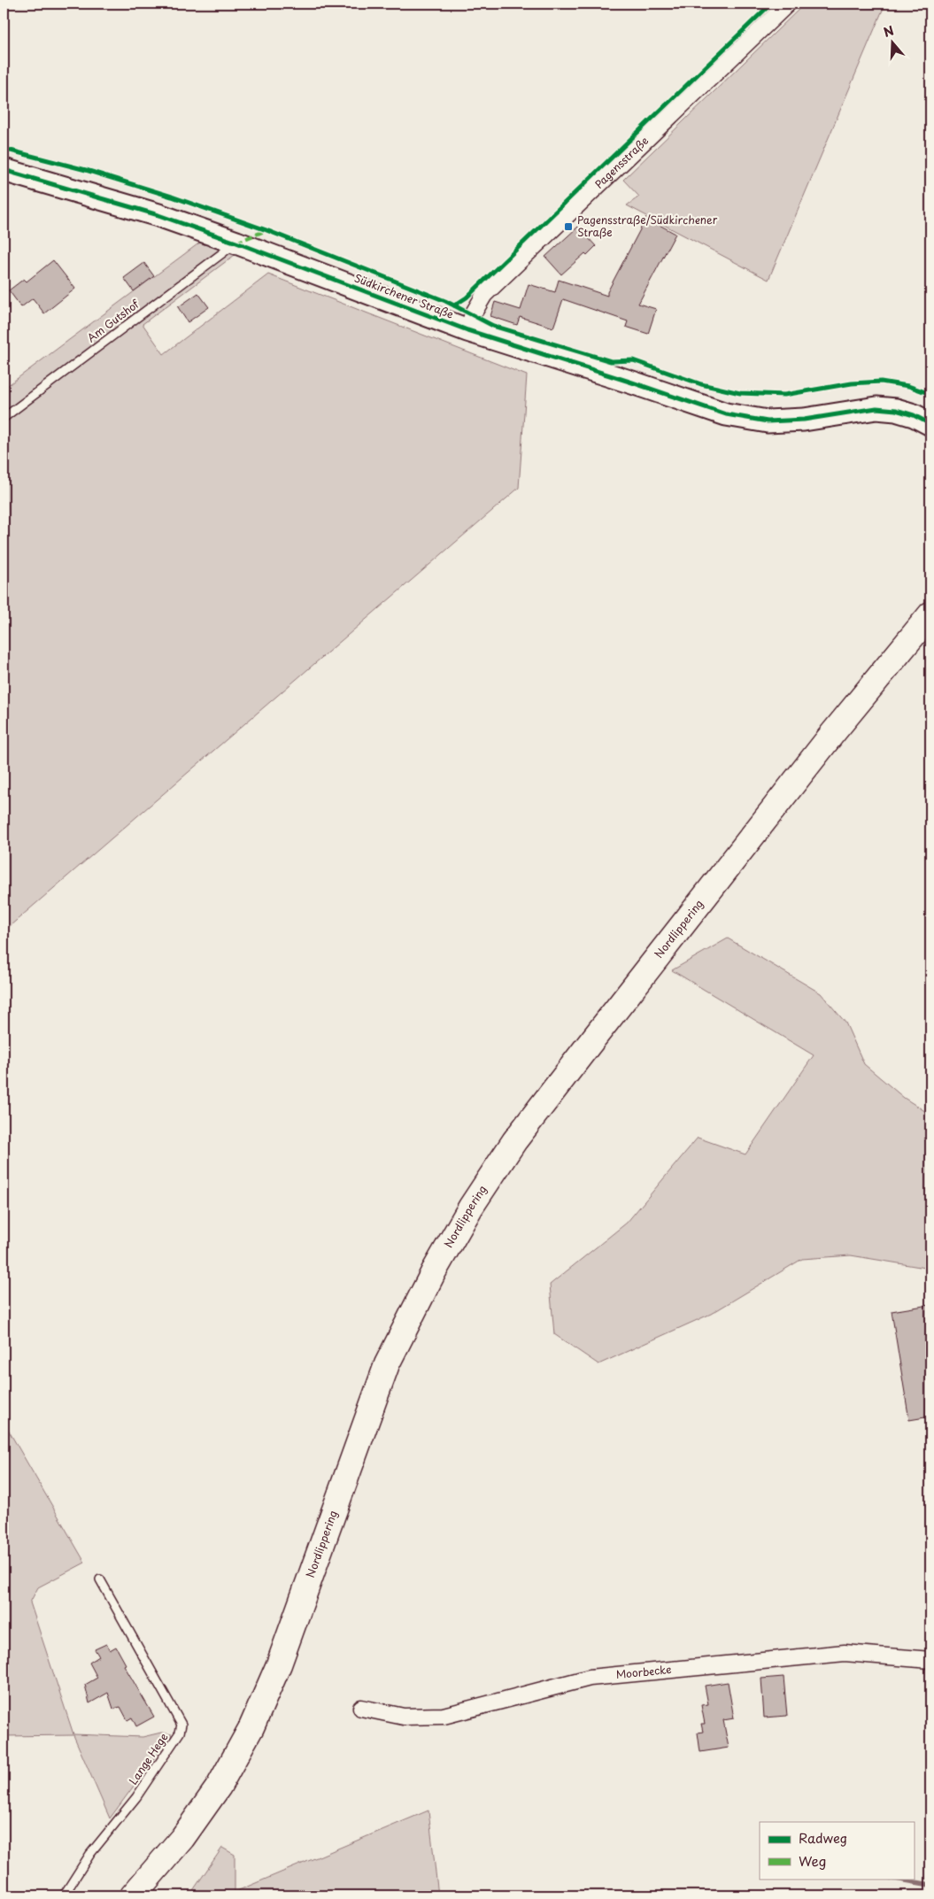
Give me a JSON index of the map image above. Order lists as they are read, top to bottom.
{
  "streets": {
    "main road": ["Nordlippering"],
    "street": ["Pagensstraße", "Südkirchener Straße", "Moorbecke"],
    "lane": ["Am Gutshof", "Lange Hege"]
  },
  "crossings": [
    ["Pagensstraße", "Südkirchener Straße"],
    ["Südkirchener Straße", "Am Gutshof"]
  ],
  "places": {
    "transit": ["Pagensstraße/Südkirchener Straße"]
  },
  "legend": ["Radweg", "Weg"],
  "north": "top"
}
